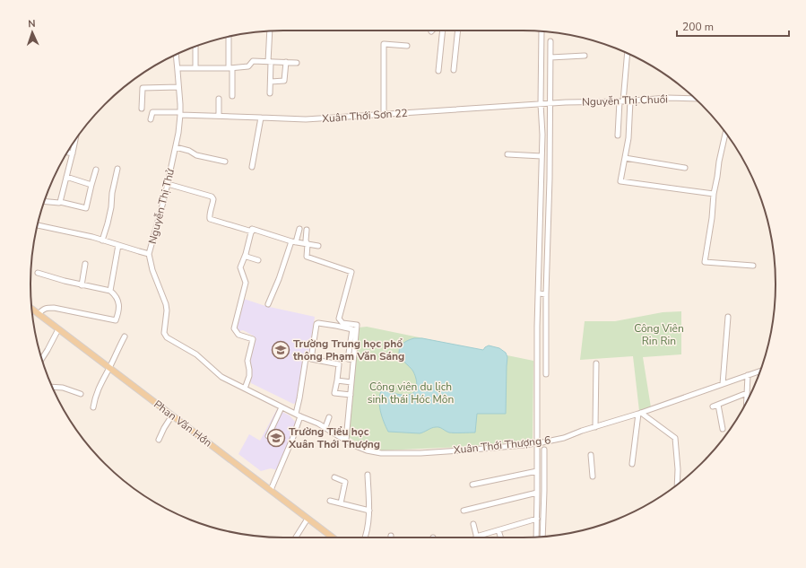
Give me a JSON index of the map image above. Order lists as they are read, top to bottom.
{
  "streets": {
    "main road": ["Phan Văn Hớn"],
    "street": [
      "Nguyễn Thị Chuồi",
      "Xuân Thới Sơn 22",
      "Nguyễn Thị Thử",
      "Xuân Thới Thượng 6"
    ]
  },
  "crossings": [
    ["Nguyễn Thị Chuồi", "Xuân Thới Sơn 22"],
    ["Xuân Thới Sơn 22", "Nguyễn Thị Thử"],
    ["Nguyễn Thị Thử", "Xuân Thới Thượng 6"]
  ],
  "parks": ["Công Viên Rin Rin", "Công viên du lịch sinh thái Hóc Môn"],
  "places": {
    "school or university": ["Trường Trung học phổ thông Phạm Văn Sáng", "Trường Tiểu học Xuân Thới Thượng"]
  },
  "scale_bar": "200 m",
  "north": "top"
}
